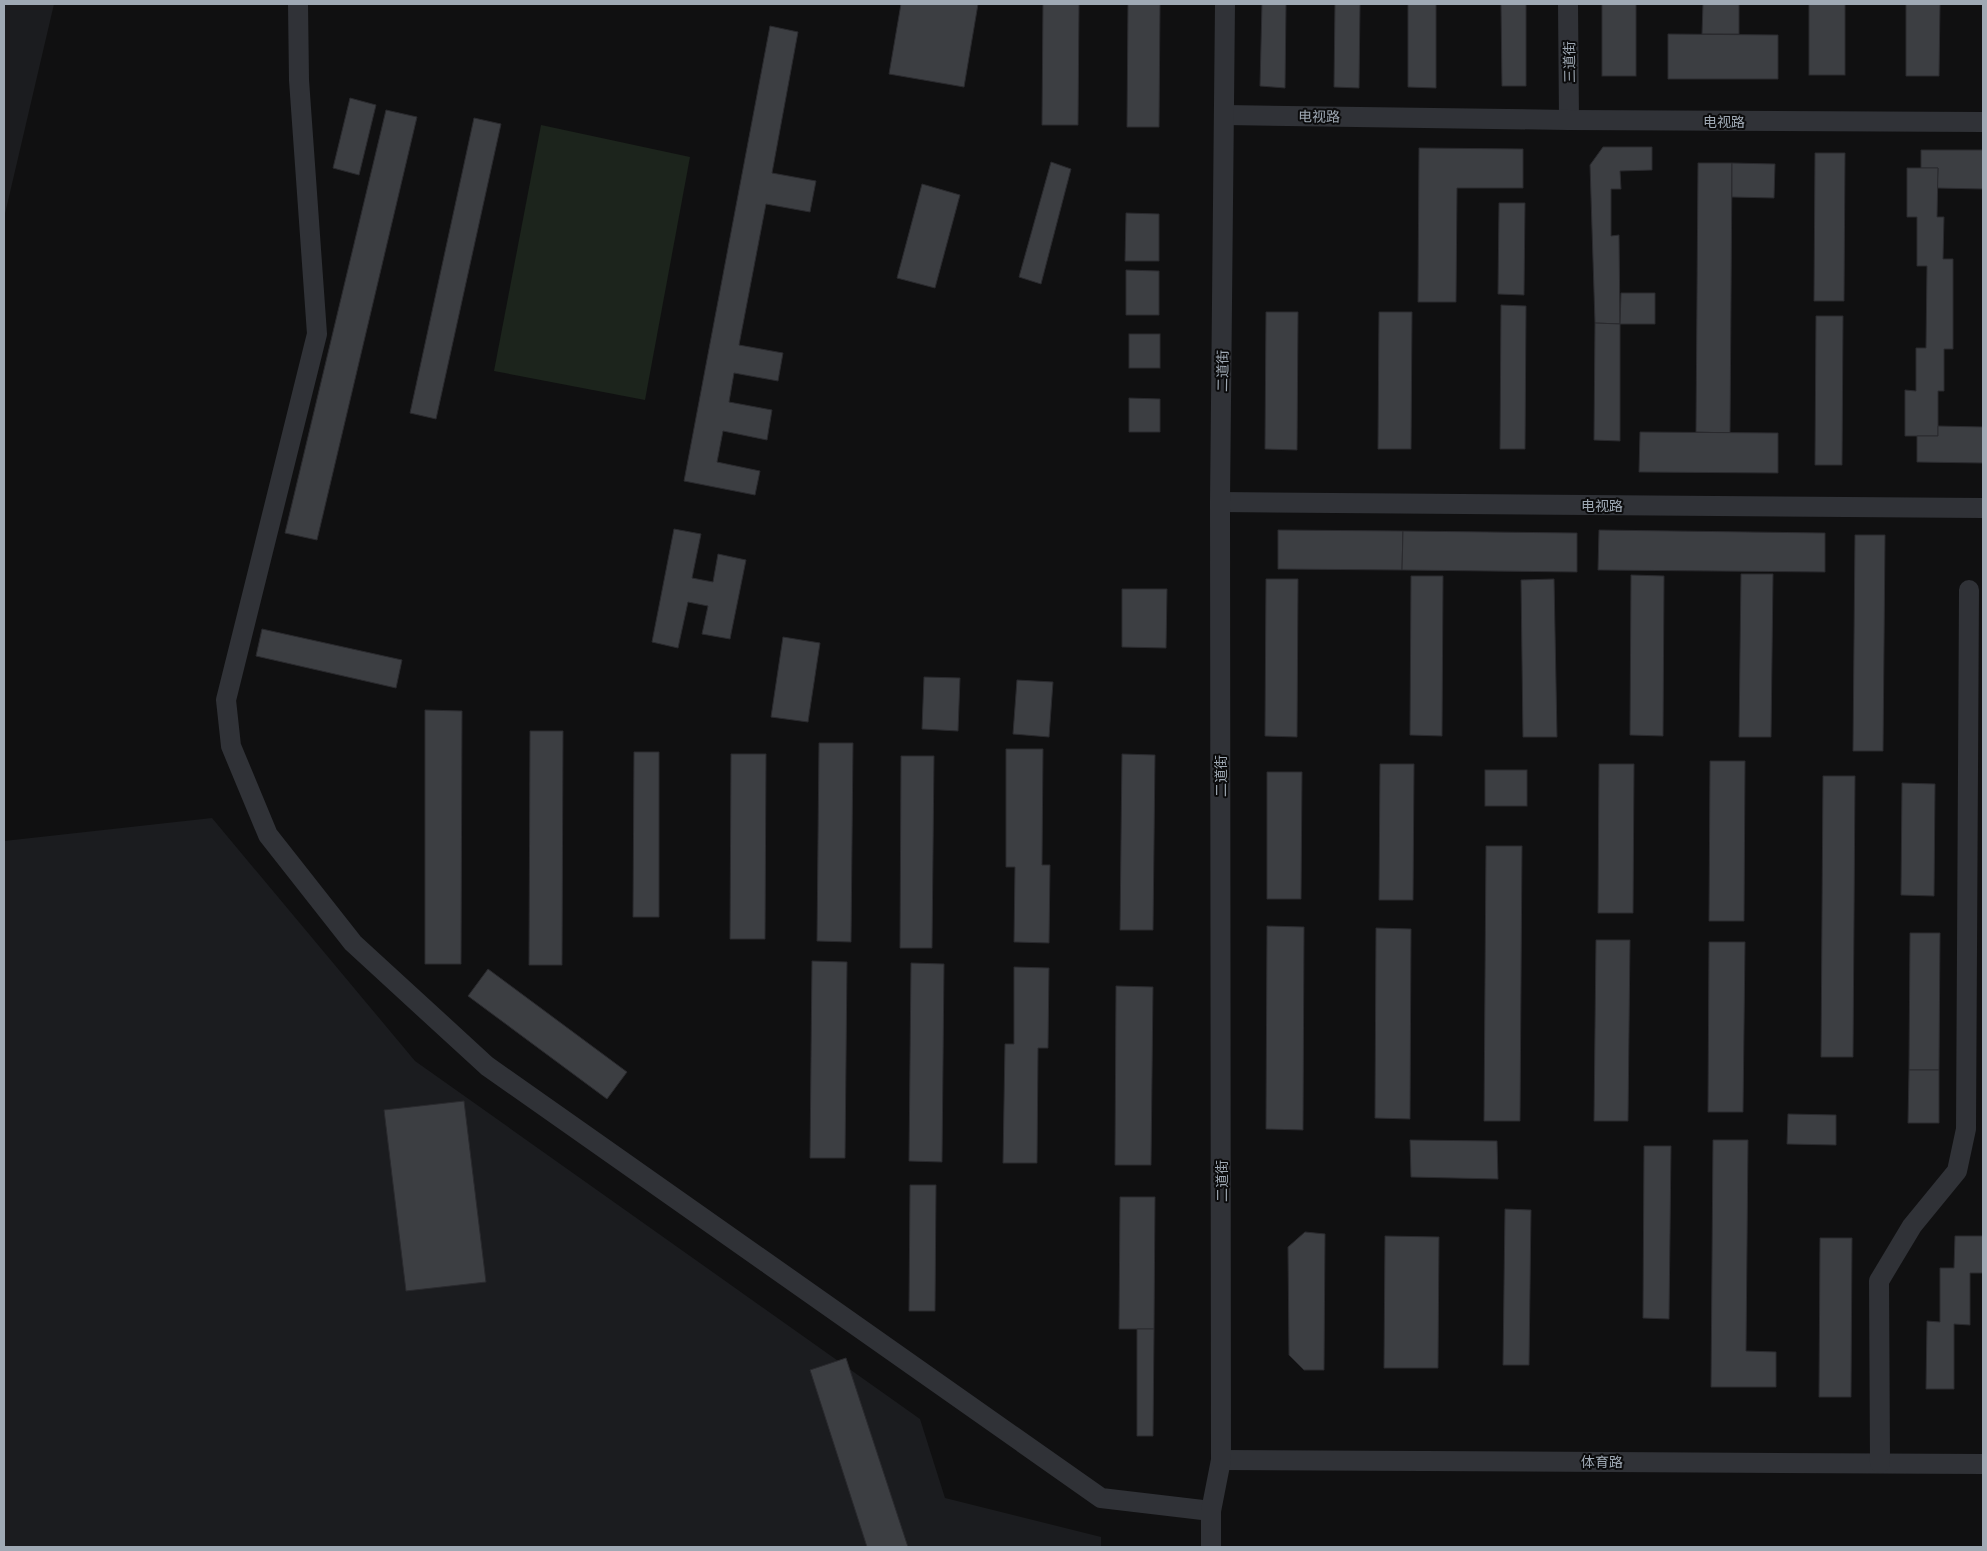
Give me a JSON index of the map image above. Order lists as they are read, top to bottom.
{
  "streets": {
    "street": [
      "三道街",
      "电视路",
      "二道街",
      "体育路"
    ]
  },
  "crossings": [
    ["三道街", "电视路"],
    ["电视路", "二道街"],
    ["二道街", "体育路"]
  ]
}
